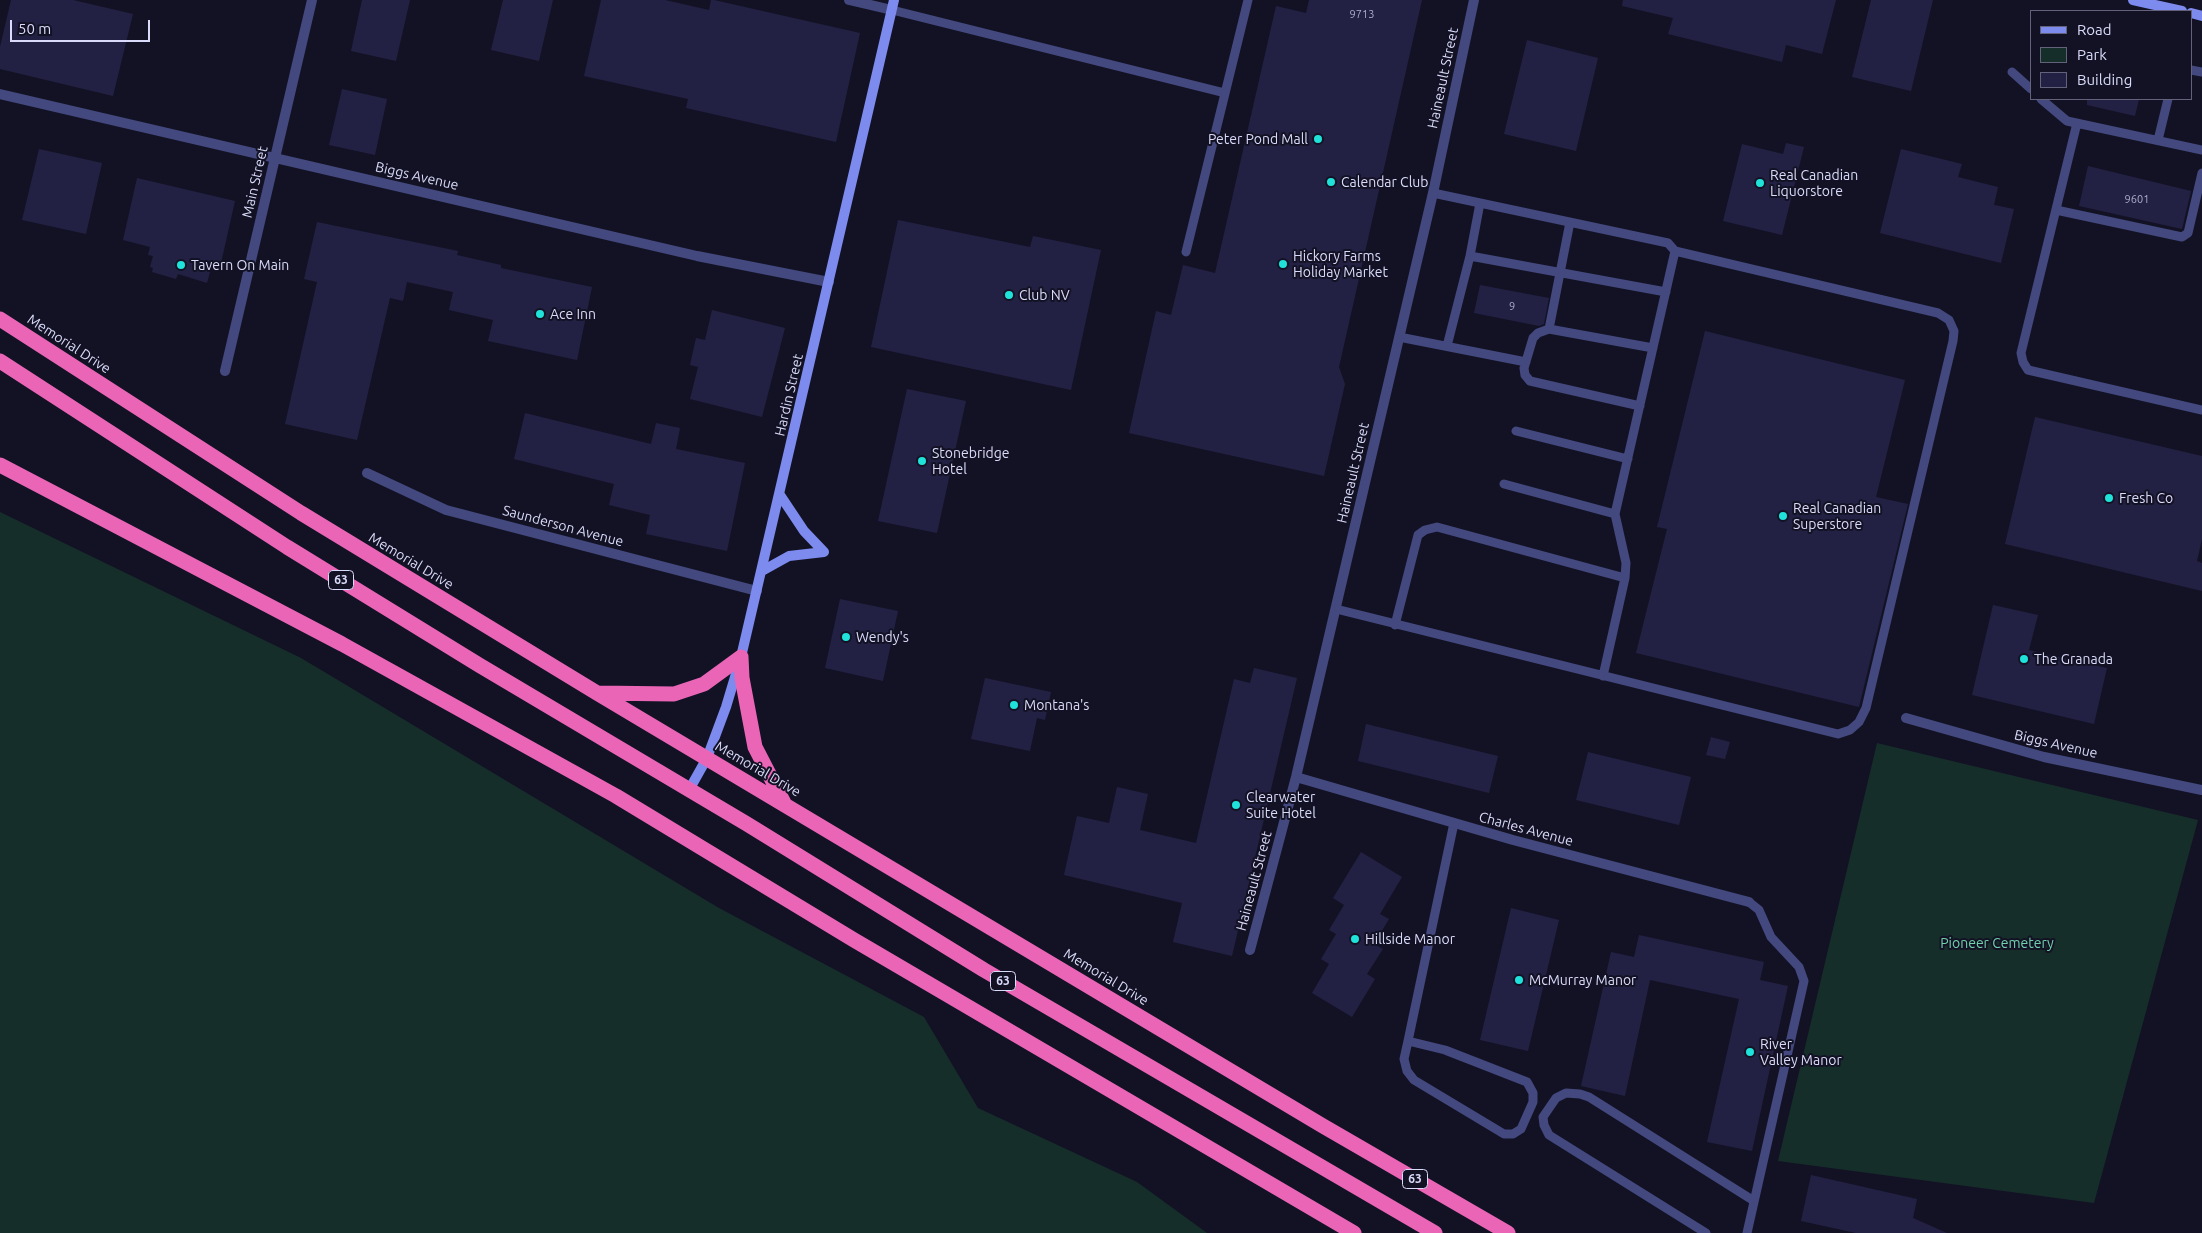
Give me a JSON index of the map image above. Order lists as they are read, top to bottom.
{
  "streets": {
    "highway": ["Memorial Drive", "63"],
    "main road": ["Hardin Street"],
    "street": [
      "Haineault Street",
      "Biggs Avenue",
      "Main Street",
      "Saunderson Avenue",
      "Charles Avenue"
    ]
  },
  "crossings": [
    ["Haineault Street", "Charles Avenue"],
    ["Biggs Avenue", "Main Street"],
    ["Biggs Avenue", "Hardin Street"],
    ["Memorial Drive", "Hardin Street"],
    ["Hardin Street", "Saunderson Avenue"],
    ["Hardin Street", "63"]
  ],
  "parks": ["Pioneer Cemetery"],
  "places": [
    "Peter Pond Mall",
    "Calendar Club",
    "Real Canadian Liquorstore",
    "Hickory Farms Holiday Market",
    "Tavern On Main",
    "Club NV",
    "Ace Inn",
    "Stonebridge Hotel",
    "Fresh Co",
    "Real Canadian Superstore",
    "Wendy's",
    "The Granada",
    "Montana's",
    "Clearwater Suite Hotel",
    "Hillside Manor",
    "McMurray Manor",
    "River Valley Manor"
  ],
  "house_numbers": ["9713", "9601", "9"],
  "legend": ["Road", "Park", "Building"],
  "scale_bar": "50 m"
}
